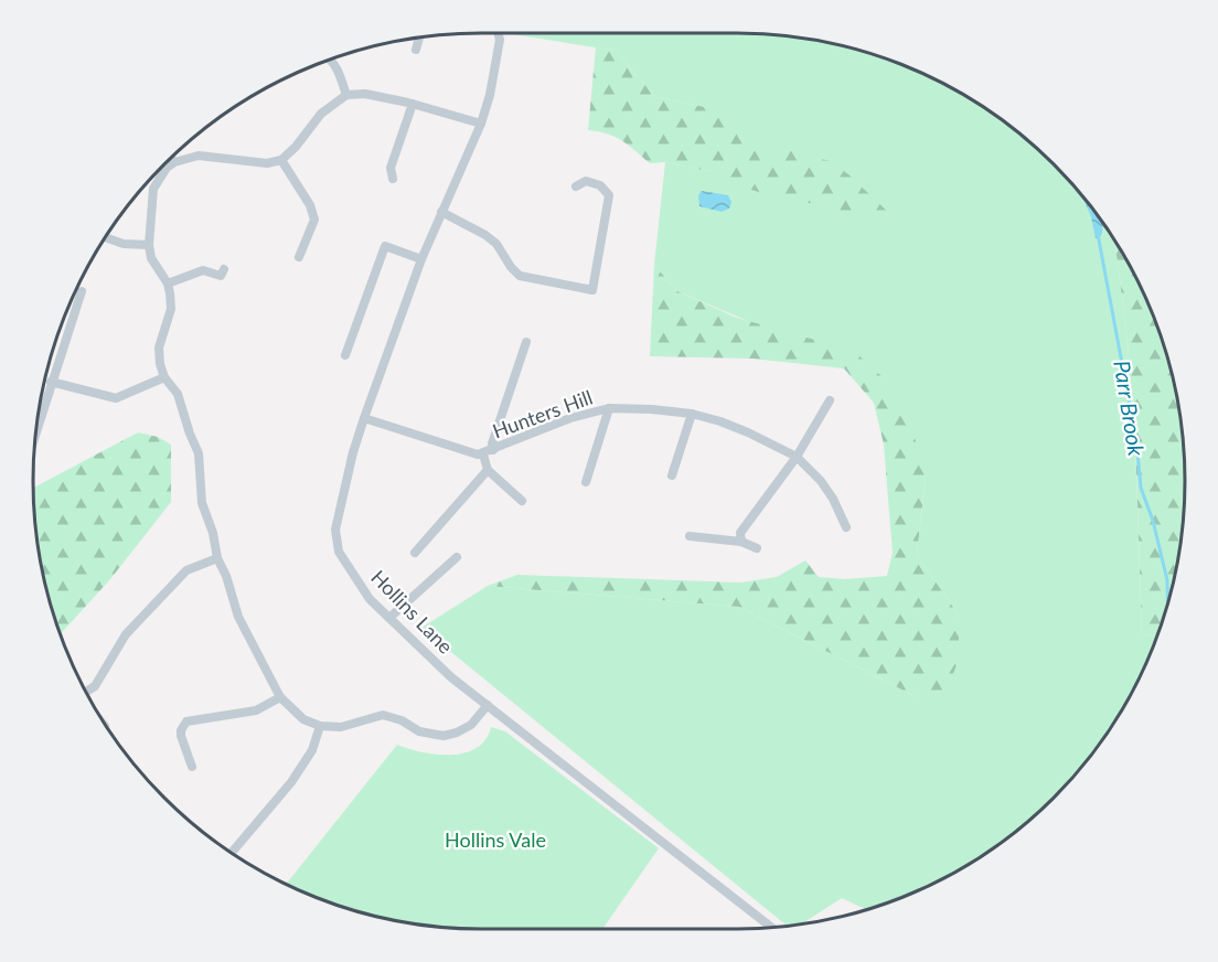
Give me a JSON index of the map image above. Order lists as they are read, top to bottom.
{
  "streets": {
    "street": ["Hunters Hill", "Hollins Lane"]
  },
  "water": ["Parr Brook"],
  "parks": ["Hollins Vale"]
}
